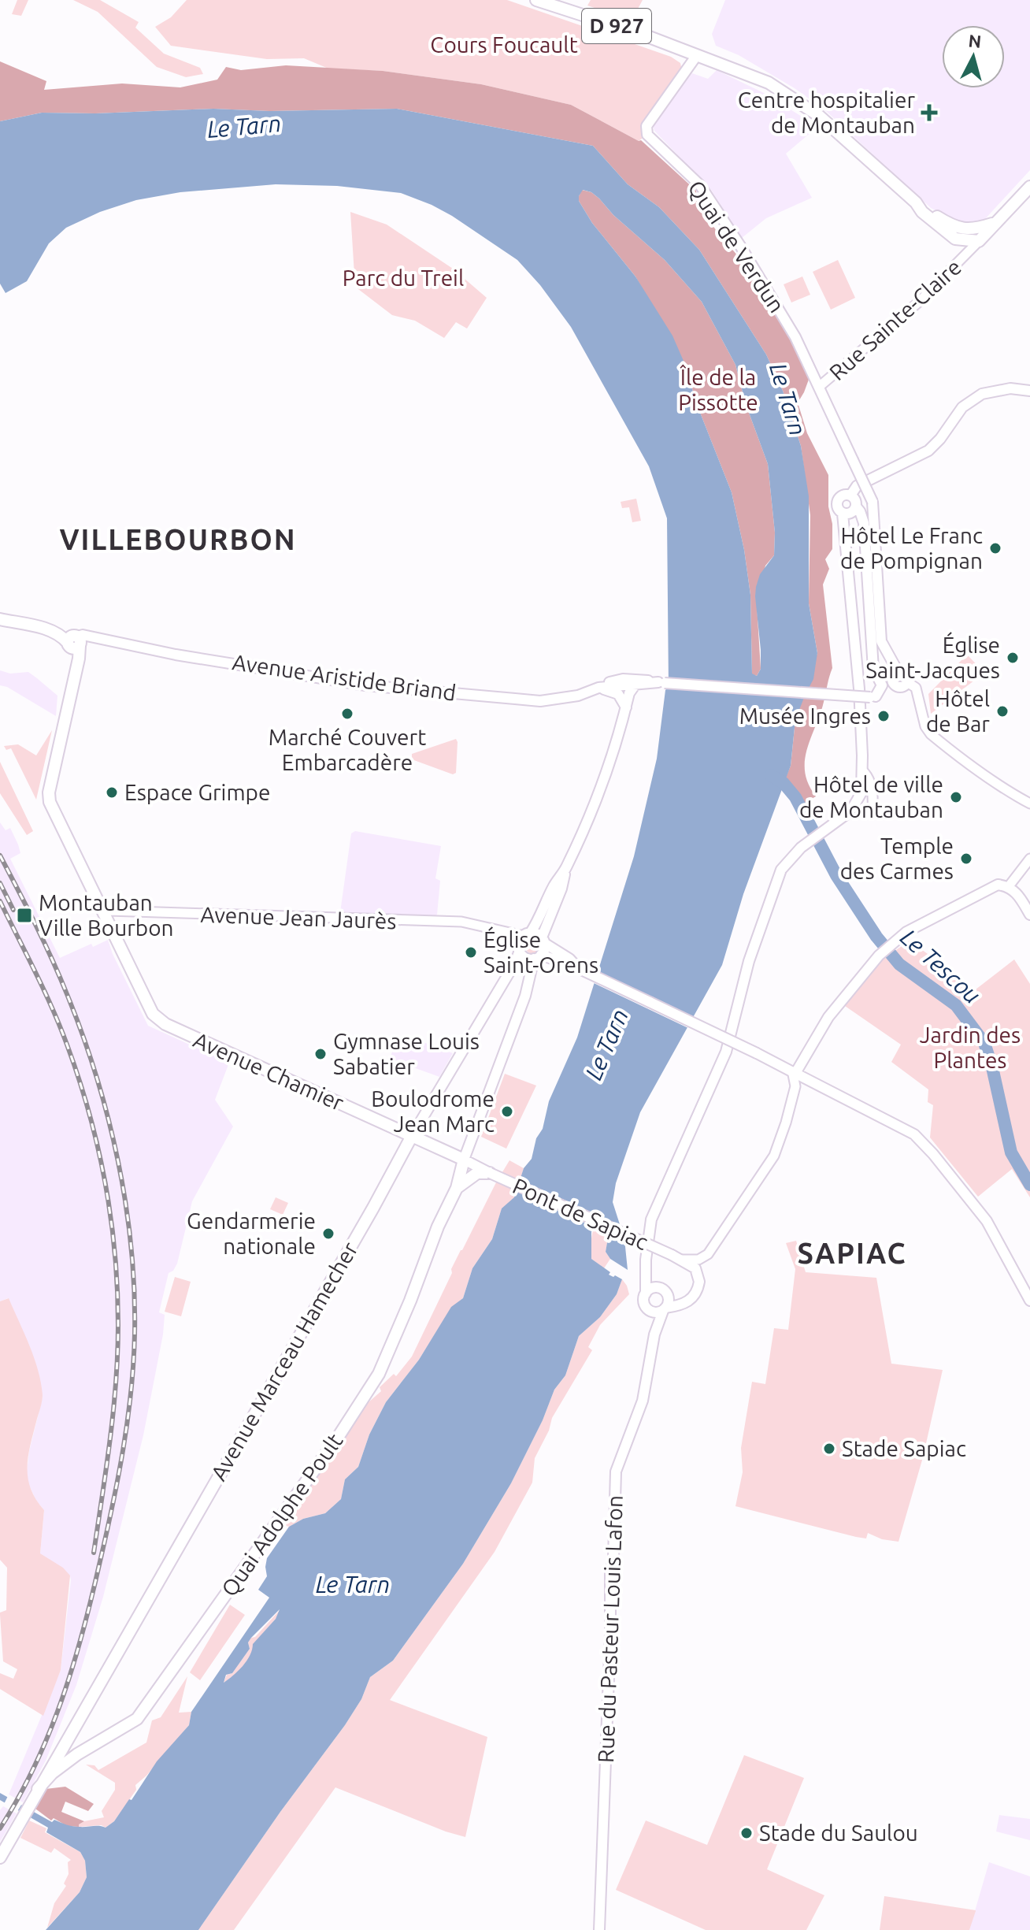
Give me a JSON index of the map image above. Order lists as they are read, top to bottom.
{
  "streets": {
    "main road": [
      "D 927",
      "Quai de Verdun",
      "Rue Sainte-Claire",
      "Avenue Aristide Briand",
      "Avenue Chamier",
      "Pont de Sapiac",
      "Avenue Marceau Hamecher",
      "Quai Adolphe Poult",
      "Rue du Pasteur Louis Lafon"
    ],
    "street": ["Avenue Jean Jaurès"]
  },
  "crossings": [
    ["D 927", "Quai de Verdun"],
    ["Quai de Verdun", "Rue Sainte-Claire"],
    ["Avenue Aristide Briand", "Avenue Chamier"],
    ["Avenue Jean Jaurès", "Avenue Chamier"],
    ["Avenue Jean Jaurès", "Avenue Marceau Hamecher"],
    ["Avenue Jean Jaurès", "Quai Adolphe Poult"],
    ["Avenue Chamier", "Pont de Sapiac"],
    ["Avenue Chamier", "Avenue Marceau Hamecher"],
    ["Avenue Chamier", "Quai Adolphe Poult"],
    ["Avenue Marceau Hamecher", "Quai Adolphe Poult"]
  ],
  "districts": ["VILLEBOURBON", "SAPIAC"],
  "water": ["Le Tarn", "Le Tescou"],
  "parks": [
    "Cours Foucault",
    "Parc du Treil",
    "Île de la Pissotte",
    "Jardin des Plantes"
  ],
  "places": {
    "health": ["Centre hospitalier de Montauban"],
    "other": [
      "Hôtel Le Franc de Pompignan",
      "Église Saint-Jacques",
      "Hôtel de Bar",
      "Marché Couvert Embarcadère",
      "Musée Ingres",
      "Espace Grimpe",
      "Hôtel de ville de Montauban",
      "Temple des Carmes",
      "Église Saint-Orens",
      "Gymnase Louis Sabatier",
      "Boulodrome Jean Marc",
      "Gendarmerie nationale",
      "Stade Sapiac",
      "Stade du Saulou"
    ],
    "transit": ["Montauban Ville Bourbon"]
  },
  "north": "top"
}
